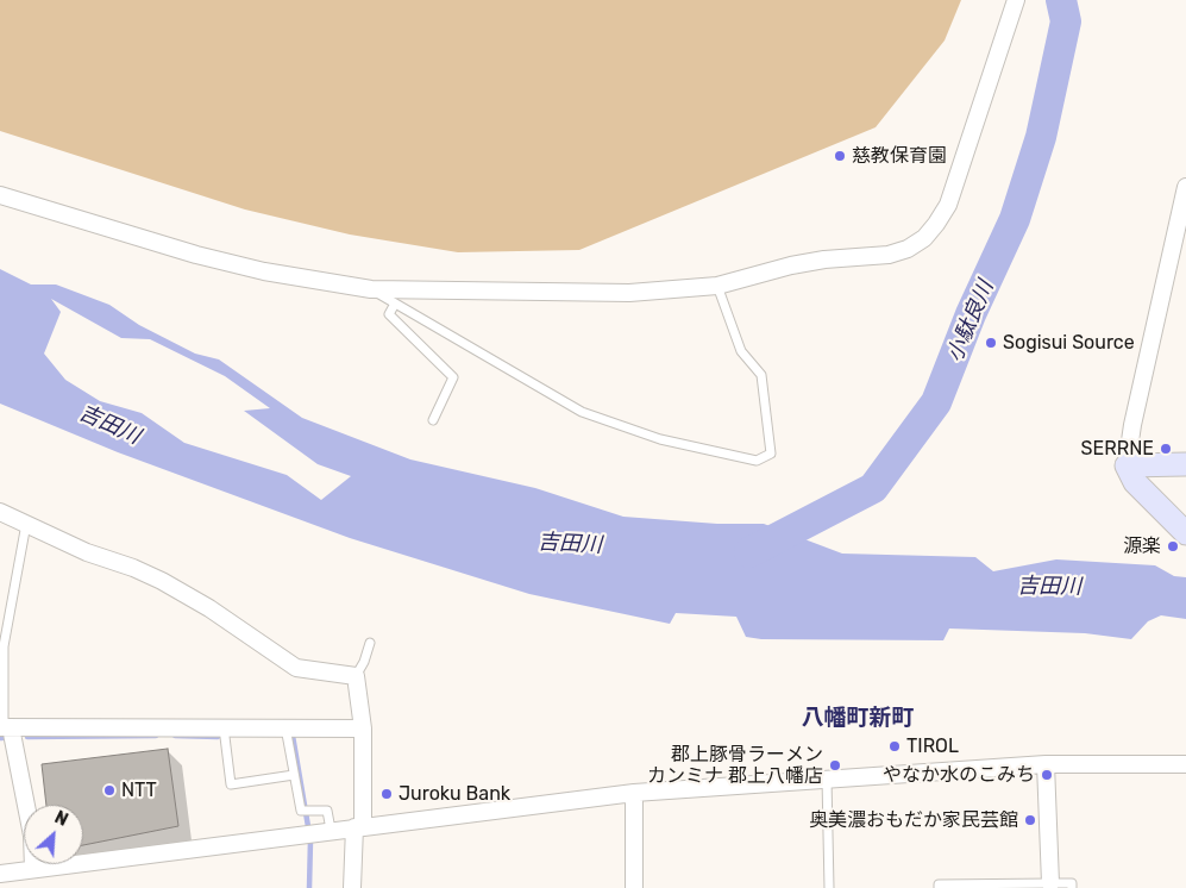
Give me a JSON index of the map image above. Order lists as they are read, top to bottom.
{
  "districts": ["八幡町新町"],
  "water": ["小駄良川", "吉田川"],
  "places": [
    "慈教保育園",
    "Sogisui Source",
    "SERRNE",
    "源楽",
    "TIROL",
    "郡上豚骨ラーメン カンミナ 郡上八幡店",
    "やなか水のこみち",
    "NTT",
    "Juroku Bank",
    "奥美濃おもだか家民芸館"
  ],
  "north": "top right"
}
